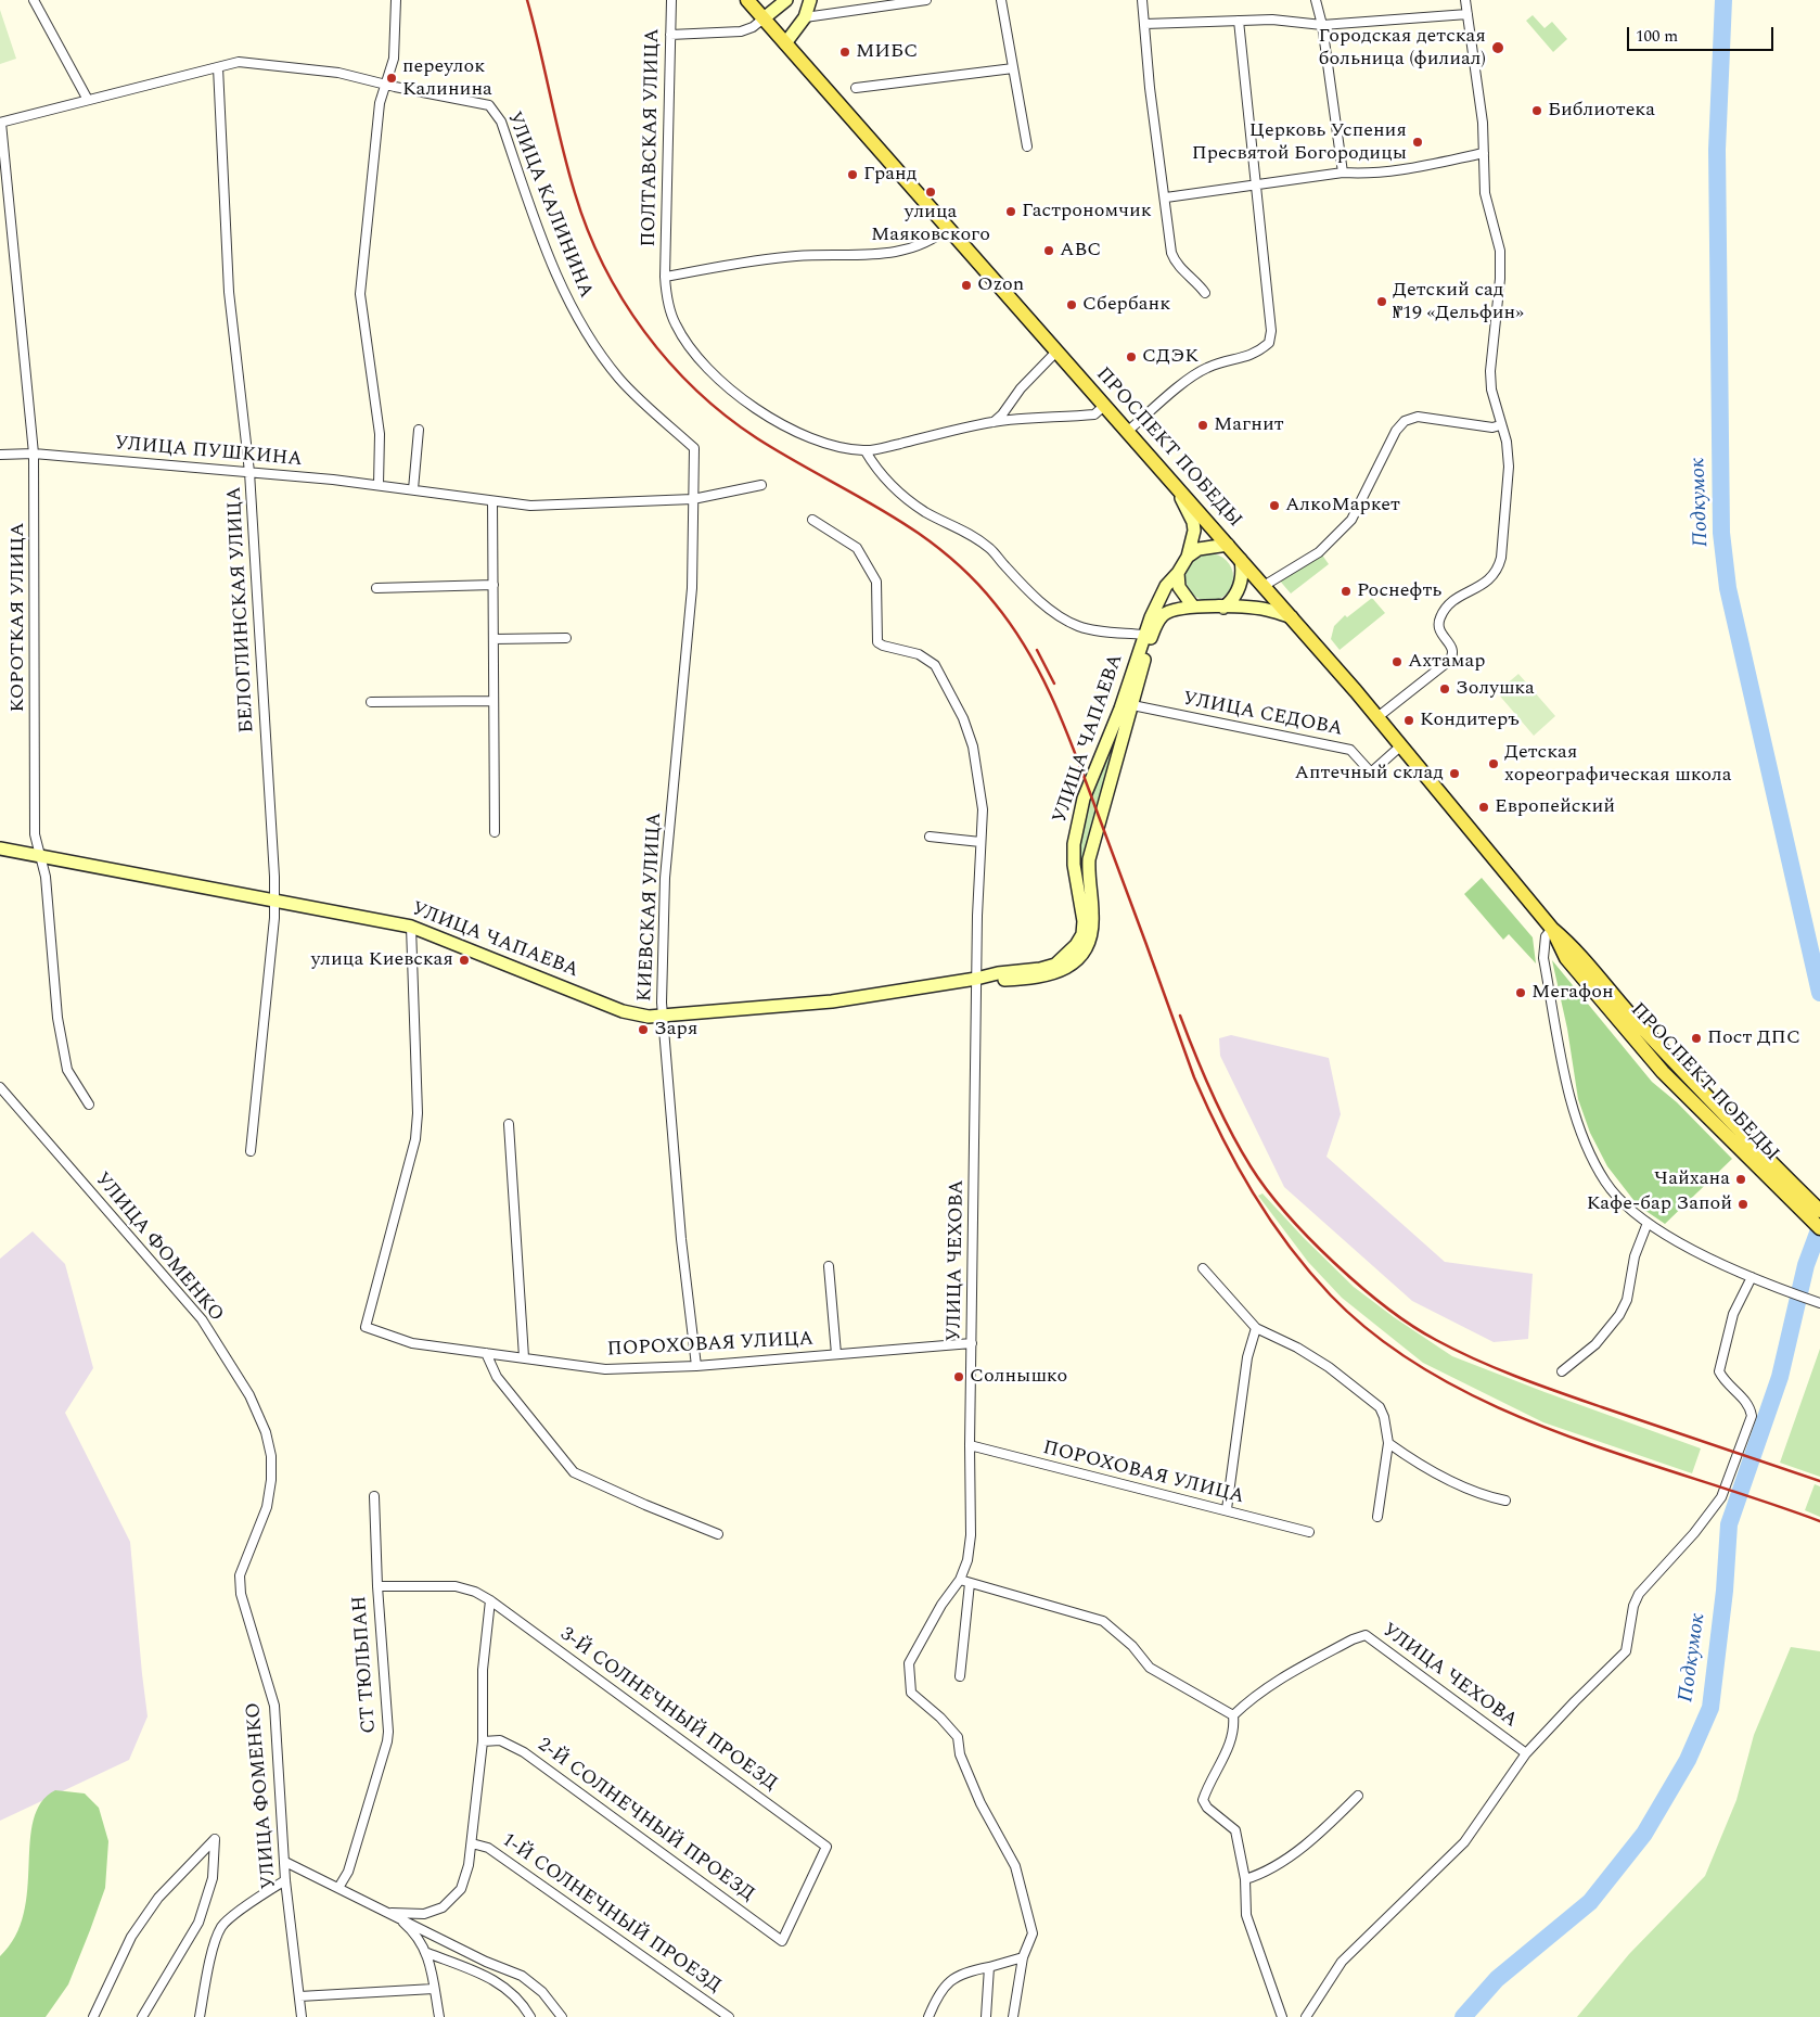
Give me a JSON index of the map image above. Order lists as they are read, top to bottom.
{
  "streets": {
    "main road": ["ПРОСПЕКТ ПОБЕДЫ", "УЛИЦА ЧАПАЕВА"],
    "street": [
      "ПОЛТАВСКАЯ УЛИЦА",
      "УЛИЦА КАЛИНИНА",
      "УЛИЦА ПУШКИНА",
      "БЕЛОГЛИНСКАЯ УЛИЦА",
      "КОРОТКАЯ УЛИЦА",
      "УЛИЦА СЕДОВА",
      "КИЕВСКАЯ УЛИЦА",
      "УЛИЦА ФОМЕНКО",
      "УЛИЦА ЧЕХОВА",
      "ПОРОХОВАЯ УЛИЦА",
      "СТ ТЮЛЬПАН",
      "3-Й СОЛНЕЧНЫЙ ПРОЕЗД",
      "2-Й СОЛНЕЧНЫЙ ПРОЕЗД",
      "1-Й СОЛНЕЧНЫЙ ПРОЕЗД"
    ]
  },
  "crossings": [
    ["УЛИЦА КАЛИНИНА", "БЕЛОГЛИНСКАЯ УЛИЦА"],
    ["УЛИЦА КАЛИНИНА", "КОРОТКАЯ УЛИЦА"],
    ["УЛИЦА КАЛИНИНА", "КИЕВСКАЯ УЛИЦА"],
    ["ПРОСПЕКТ ПОБЕДЫ", "УЛИЦА СЕДОВА"],
    ["ПРОСПЕКТ ПОБЕДЫ", "УЛИЦА ЧАПАЕВА"],
    ["УЛИЦА ПУШКИНА", "БЕЛОГЛИНСКАЯ УЛИЦА"],
    ["УЛИЦА ПУШКИНА", "КОРОТКАЯ УЛИЦА"],
    ["УЛИЦА ПУШКИНА", "КИЕВСКАЯ УЛИЦА"],
    ["БЕЛОГЛИНСКАЯ УЛИЦА", "УЛИЦА ЧАПАЕВА"],
    ["КОРОТКАЯ УЛИЦА", "УЛИЦА ЧАПАЕВА"],
    ["УЛИЦА ЧАПАЕВА", "КИЕВСКАЯ УЛИЦА"],
    ["УЛИЦА ЧАПАЕВА", "УЛИЦА ЧЕХОВА"],
    ["УЛИЦА ЧАПАЕВА", "ПОРОХОВАЯ УЛИЦА"],
    ["КИЕВСКАЯ УЛИЦА", "ПОРОХОВАЯ УЛИЦА"],
    ["УЛИЦА ЧЕХОВА", "ПОРОХОВАЯ УЛИЦА"],
    ["СТ ТЮЛЬПАН", "3-Й СОЛНЕЧНЫЙ ПРОЕЗД"],
    ["3-Й СОЛНЕЧНЫЙ ПРОЕЗД", "2-Й СОЛНЕЧНЫЙ ПРОЕЗД"]
  ],
  "water": ["Подкумок"],
  "places": [
    "Городская детская больница (филиал)",
    "МИБС",
    "переулок Калинина",
    "Библиотека",
    "Церковь Успения Пресвятой Богородицы",
    "Гранд",
    "улица Маяковского",
    "Гастрономчик",
    "ABC",
    "Ozon",
    "Детский сад №19 «Дельфин»",
    "Сбербанк",
    "СДЭК",
    "Магнит",
    "АлкоМаркет",
    "Роснефть",
    "Ахтамар",
    "Золушка",
    "Кондитеръ",
    "Детская хореографическая школа",
    "Аптечный склад",
    "Европейский",
    "улица Киевская",
    "Мегафон",
    "Заря",
    "Пост ДПС",
    "Чайхана",
    "Кафе-бар Запой",
    "Солнышко"
  ],
  "scale_bar": "100 m"
}
